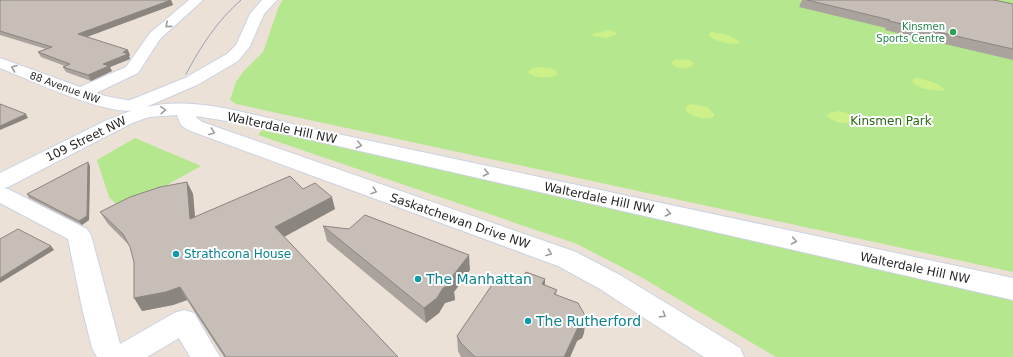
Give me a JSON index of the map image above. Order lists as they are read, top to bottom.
{
  "streets": {
    "main road": ["Walterdale Hill NW", "109 Street NW", "Saskatchewan Drive NW"],
    "street": ["88 Avenue NW"]
  },
  "crossings": [
    ["88 Avenue NW", "109 Street NW"],
    ["Walterdale Hill NW", "109 Street NW"],
    ["Walterdale Hill NW", "Saskatchewan Drive NW"],
    ["109 Street NW", "Saskatchewan Drive NW"]
  ],
  "one_way": ["88 Avenue NW", "Walterdale Hill NW", "Saskatchewan Drive NW"],
  "parks": ["Kinsmen Park"],
  "places": [
    "Kinsmen Sports Centre",
    "Strathcona House",
    "The Manhattan",
    "The Rutherford"
  ]
}
